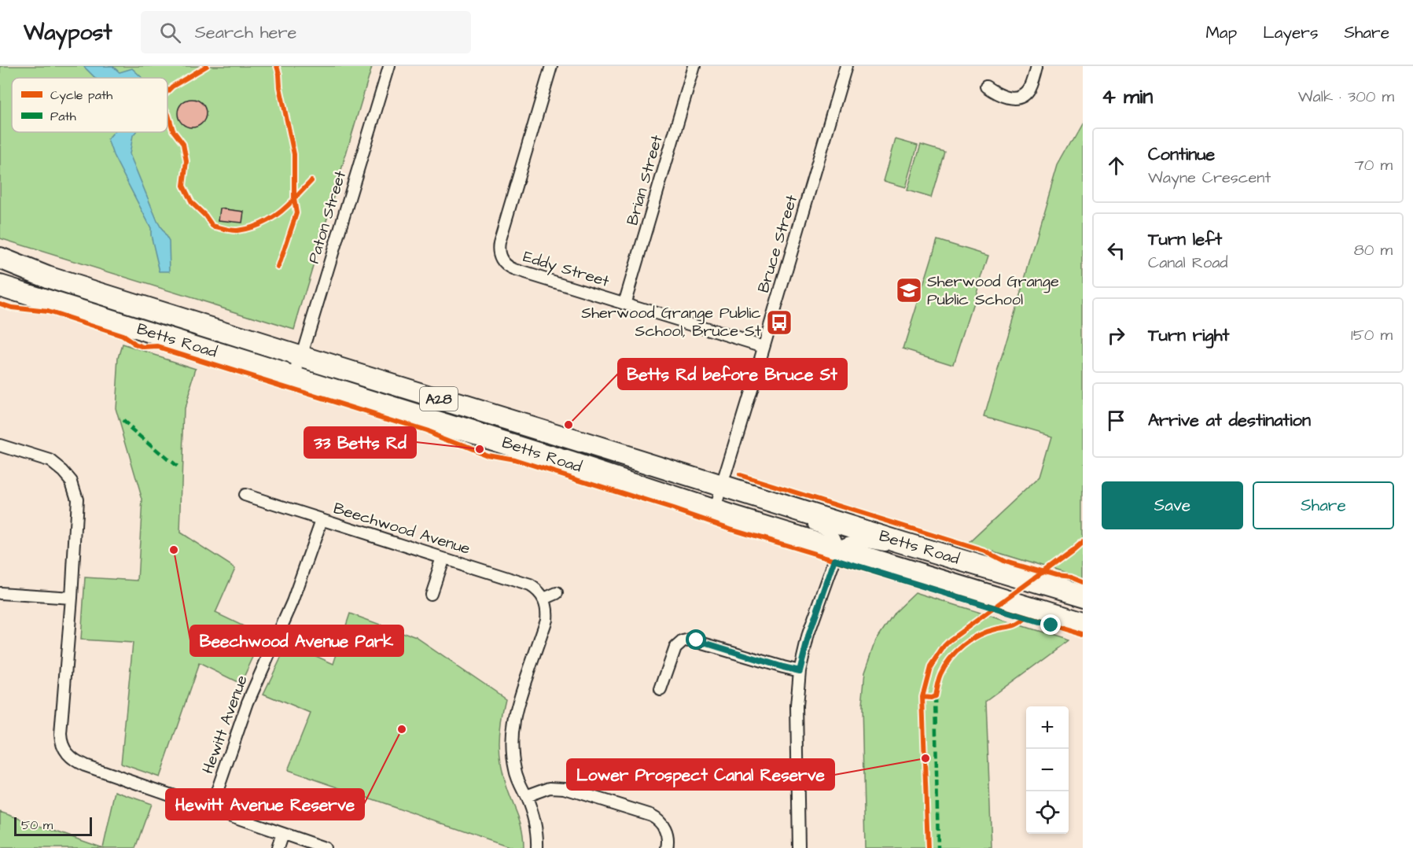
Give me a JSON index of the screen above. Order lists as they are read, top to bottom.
{
  "streets": {
    "highway": ["Betts Road", "A28"],
    "street": [
      "Brian Street",
      "Paton Street",
      "Bruce Street",
      "Eddy Street",
      "Beechwood Avenue",
      "Hewitt Avenue"
    ]
  },
  "crossings": [
    ["Brian Street", "Eddy Street"],
    ["Paton Street", "Betts Road"],
    ["Bruce Street", "Eddy Street"],
    ["Bruce Street", "Betts Road"],
    ["Beechwood Avenue", "Hewitt Avenue"]
  ],
  "places": {
    "school or university": ["Sherwood Grange Public School"],
    "bus stop": ["Sherwood Grange Public School, Bruce St"],
    "other": [
      "Betts Rd before Bruce St",
      "33 Betts Rd",
      "Beechwood Avenue Park",
      "Hewitt Avenue Reserve",
      "Lower Prospect Canal Reserve"
    ]
  },
  "legend": ["Cycle path", "Path"],
  "scale_bar": "50 m",
  "page": {
    "header": "Waypost",
    "search": "Search here",
    "nav": ["Map", "Layers", "Share"],
    "heading": ["4 min", "Walk · 300 m"],
    "list": [
      ["Continue", "Wayne Crescent", "70 m"],
      ["Turn left", "Canal Road", "80 m"],
      ["Turn right", "150 m"],
      "Arrive at destination"
    ],
    "buttons": ["Save", "Share"],
    "map_buttons": ["+", "−"],
    "scale": "50 m"
  }
}
